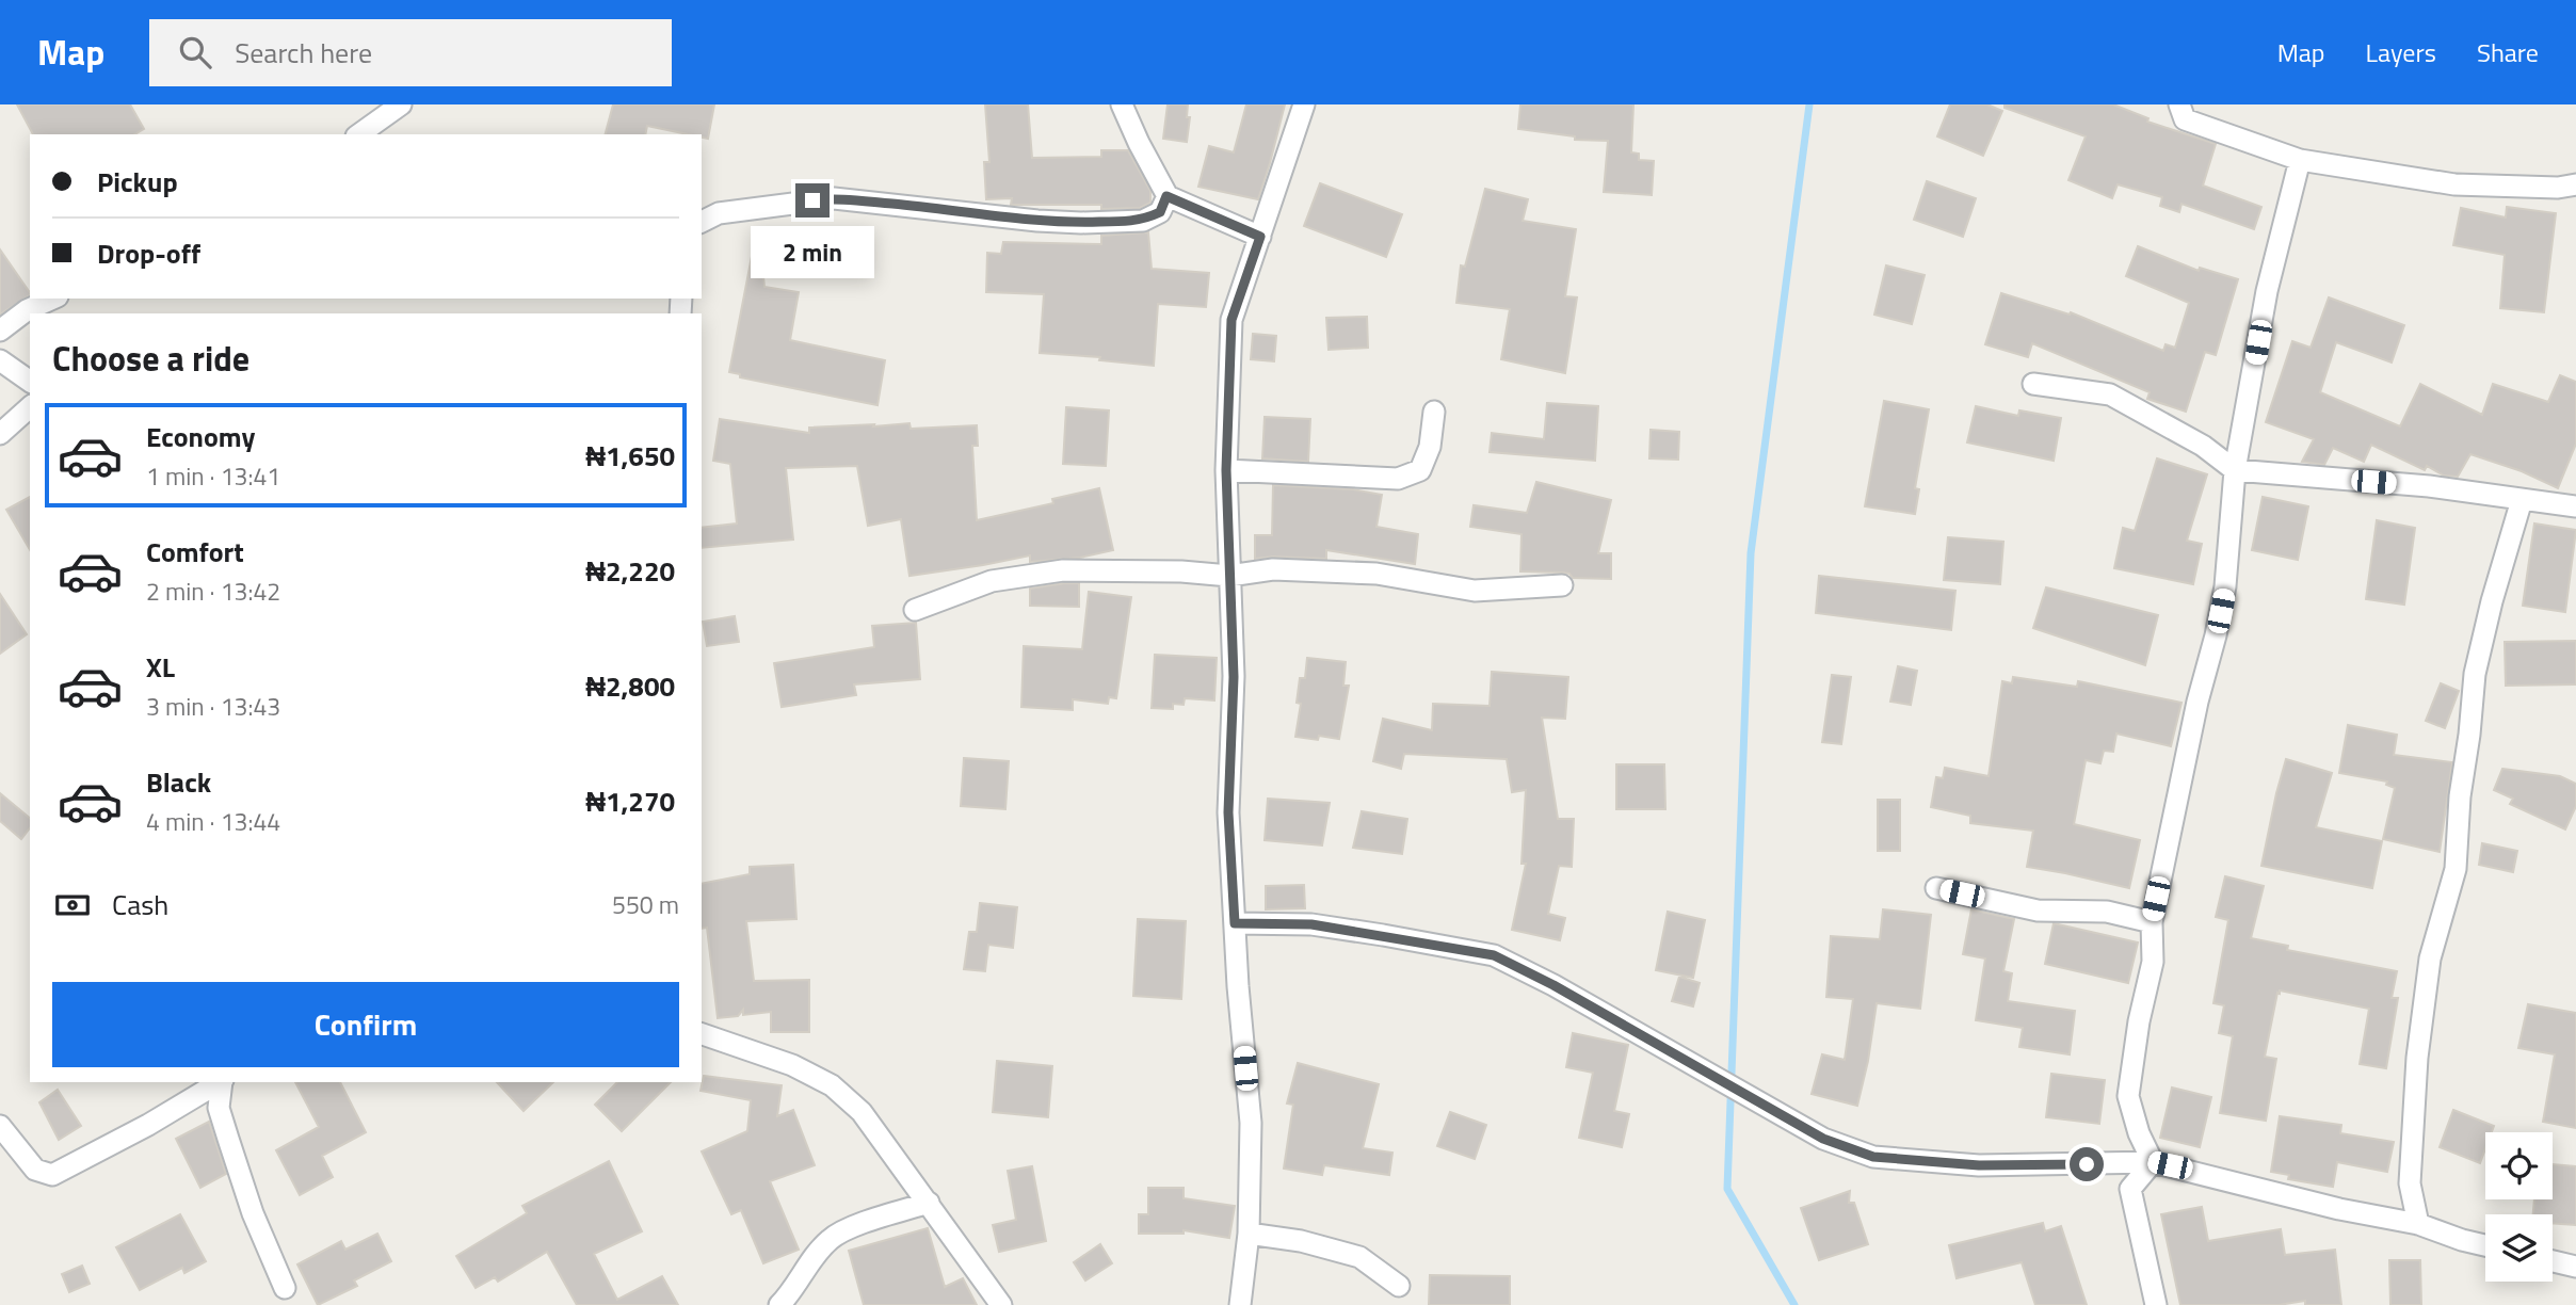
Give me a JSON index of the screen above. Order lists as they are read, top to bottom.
{
  "page": {
    "header": "Map",
    "search": "Search here",
    "nav": ["Map", "Layers", "Share"],
    "banner": ["Pickup", "Drop-off"],
    "bubble": "2 min",
    "heading": "Choose a ride",
    "list": [
      {
        "name": "Economy",
        "note": "1 min · 13:41",
        "value": "₦1,650"
      },
      {
        "name": "Comfort",
        "note": "2 min · 13:42",
        "value": "₦2,220"
      },
      {
        "name": "XL",
        "note": "3 min · 13:43",
        "value": "₦2,800"
      },
      {
        "name": "Black",
        "note": "4 min · 13:44",
        "value": "₦1,270"
      }
    ],
    "pay": ["Cash", "550 m"],
    "buttons": "Confirm"
  }
}
